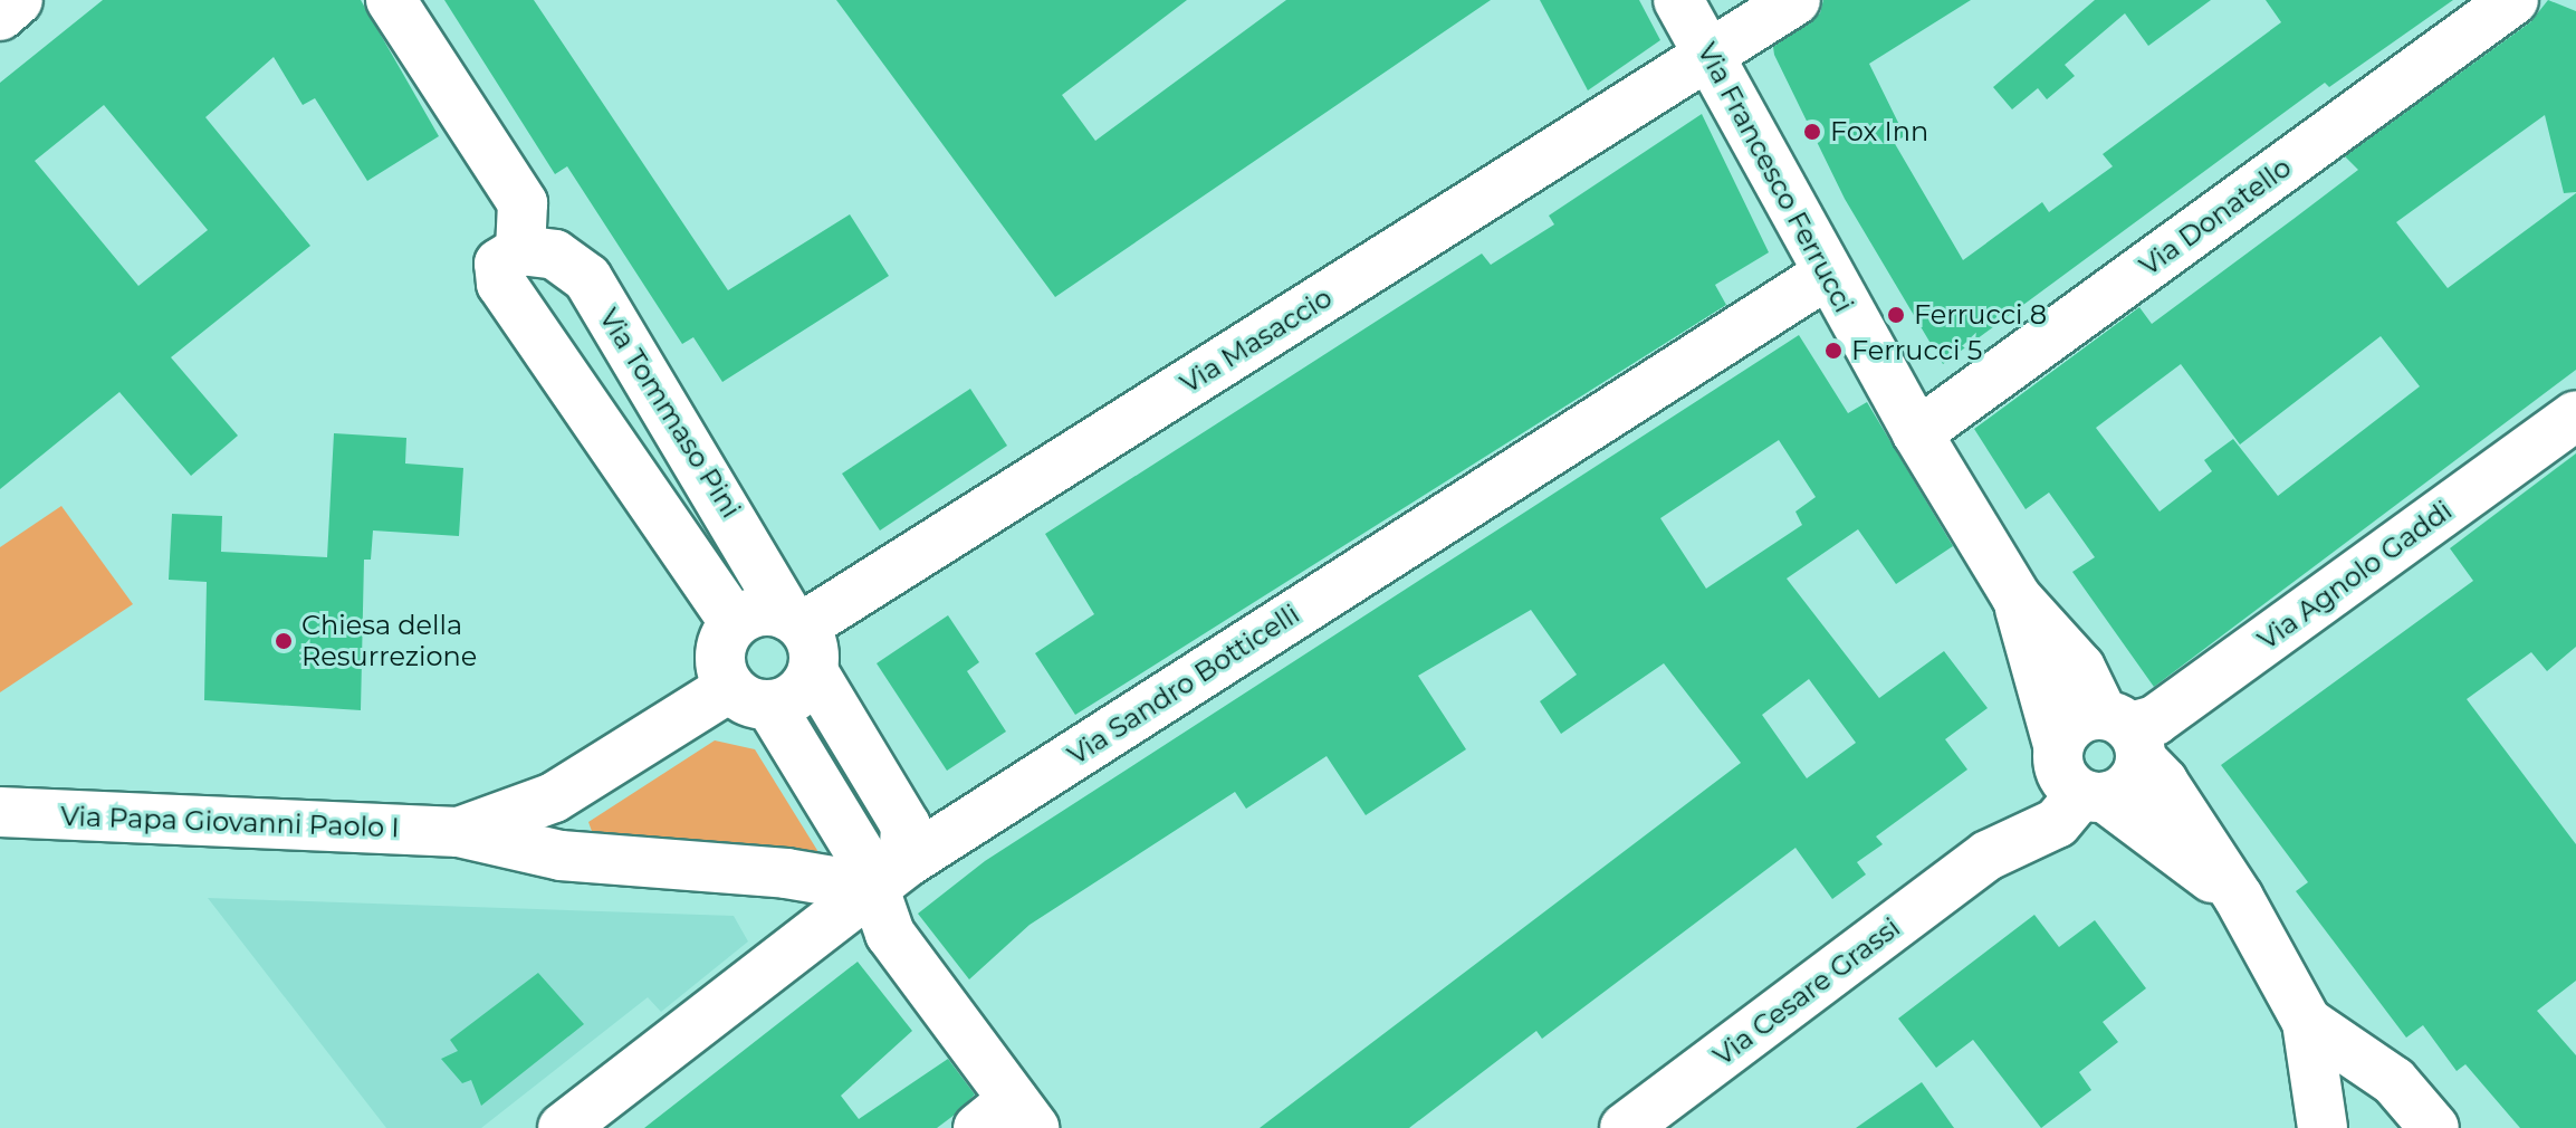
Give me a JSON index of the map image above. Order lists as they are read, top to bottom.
{
  "streets": {
    "street": [
      "Via Francesco Ferrucci",
      "Via Donatello",
      "Via Masaccio",
      "Via Tommaso Pini",
      "Via Agnolo Gaddi",
      "Via Sandro Botticelli",
      "Via Papa Giovanni Paolo I",
      "Via Cesare Grassi"
    ]
  },
  "crossings": [
    ["Via Francesco Ferrucci", "Via Donatello"],
    ["Via Francesco Ferrucci", "Via Masaccio"],
    ["Via Francesco Ferrucci", "Via Agnolo Gaddi"],
    ["Via Francesco Ferrucci", "Via Sandro Botticelli"],
    ["Via Masaccio", "Via Tommaso Pini"],
    ["Via Masaccio", "Via Papa Giovanni Paolo I"],
    ["Via Tommaso Pini", "Via Sandro Botticelli"],
    ["Via Tommaso Pini", "Via Papa Giovanni Paolo I"],
    ["Via Sandro Botticelli", "Via Papa Giovanni Paolo I"]
  ],
  "places": [
    "Fox Inn",
    "Ferrucci 8",
    "Ferrucci 5",
    "Chiesa della Resurrezione"
  ]
}
